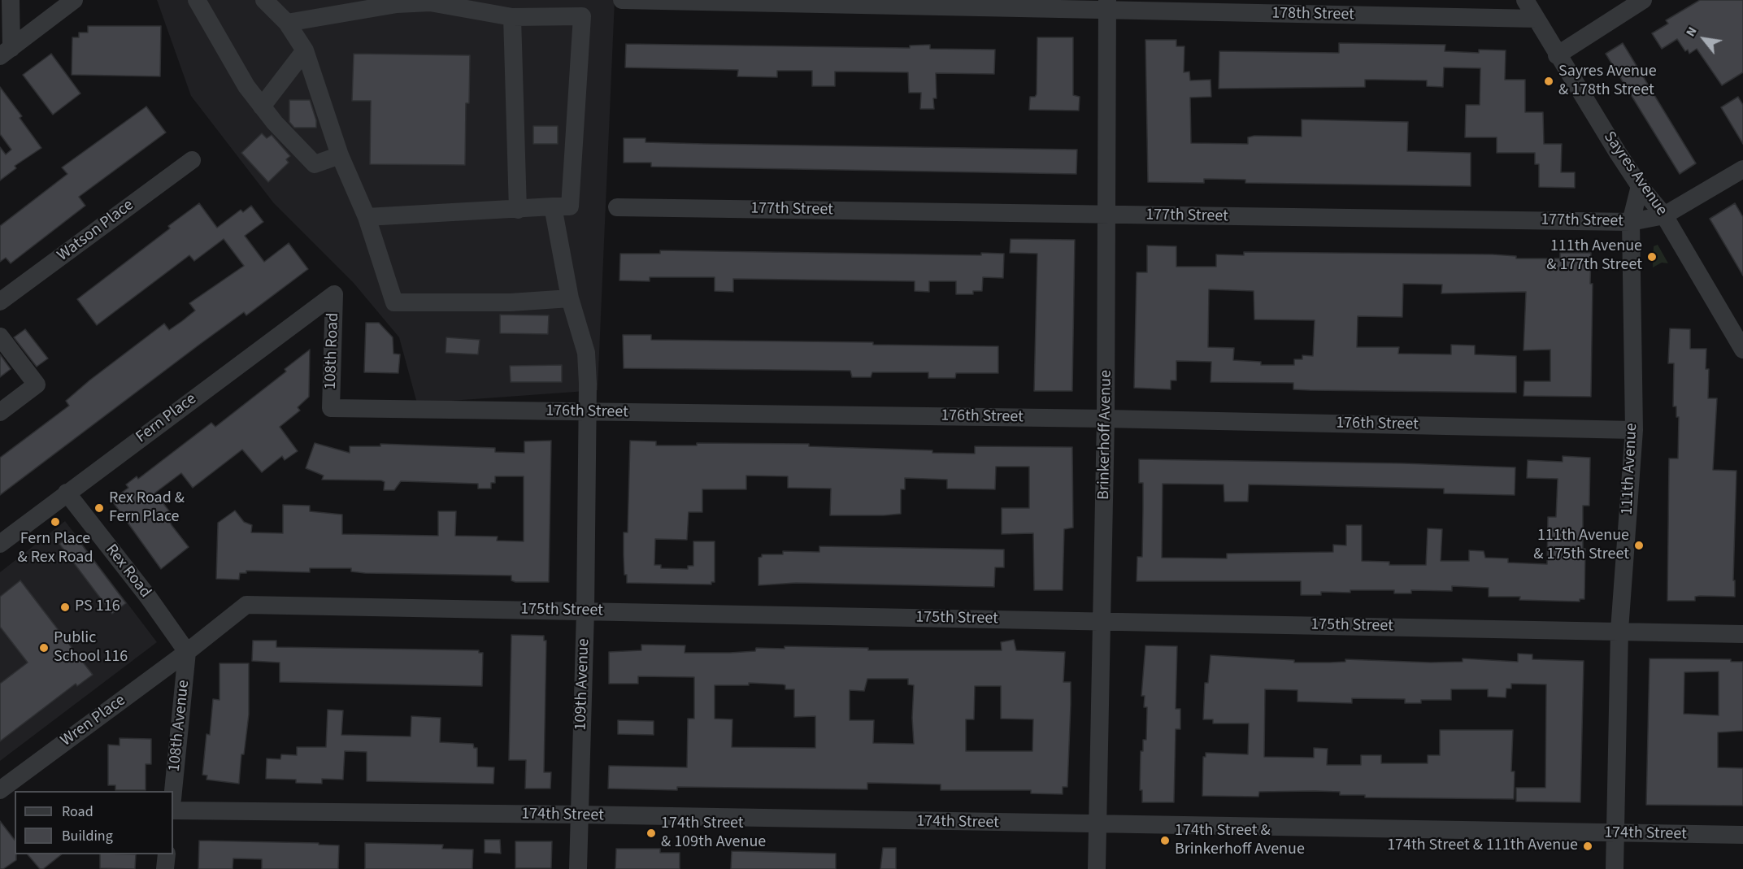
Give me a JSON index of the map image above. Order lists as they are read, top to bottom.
{
  "streets": {
    "street": [
      "178th Street",
      "Sayres Avenue",
      "177th Street",
      "Watson Place",
      "108th Road",
      "176th Street",
      "Fern Place",
      "Brinkerhoff Avenue",
      "111th Avenue",
      "Rex Road",
      "175th Street",
      "109th Avenue",
      "Wren Place",
      "108th Avenue",
      "174th Street"
    ]
  },
  "crossings": [
    ["178th Street", "Sayres Avenue"],
    ["178th Street", "Brinkerhoff Avenue"],
    ["Sayres Avenue", "177th Street"],
    ["Sayres Avenue", "111th Avenue"],
    ["177th Street", "Brinkerhoff Avenue"],
    ["177th Street", "111th Avenue"],
    ["108th Road", "176th Street"],
    ["108th Road", "Fern Place"],
    ["176th Street", "Brinkerhoff Avenue"],
    ["176th Street", "111th Avenue"],
    ["176th Street", "109th Avenue"],
    ["Fern Place", "Rex Road"],
    ["Brinkerhoff Avenue", "175th Street"],
    ["Brinkerhoff Avenue", "174th Street"],
    ["111th Avenue", "175th Street"],
    ["111th Avenue", "174th Street"],
    ["Rex Road", "175th Street"],
    ["Rex Road", "Wren Place"],
    ["Rex Road", "108th Avenue"],
    ["175th Street", "109th Avenue"],
    ["175th Street", "Wren Place"],
    ["175th Street", "108th Avenue"],
    ["109th Avenue", "174th Street"],
    ["Wren Place", "108th Avenue"]
  ],
  "places": [
    "Sayres Avenue & 178th Street",
    "111th Avenue & 177th Street",
    "Rex Road & Fern Place",
    "Fern Place & Rex Road",
    "111th Avenue & 175th Street",
    "PS 116",
    "Public School 116",
    "174th Street & 109th Avenue",
    "174th Street & Brinkerhoff Avenue",
    "174th Street & 111th Avenue"
  ],
  "legend": ["Road", "Building"],
  "north": "top left"
}
